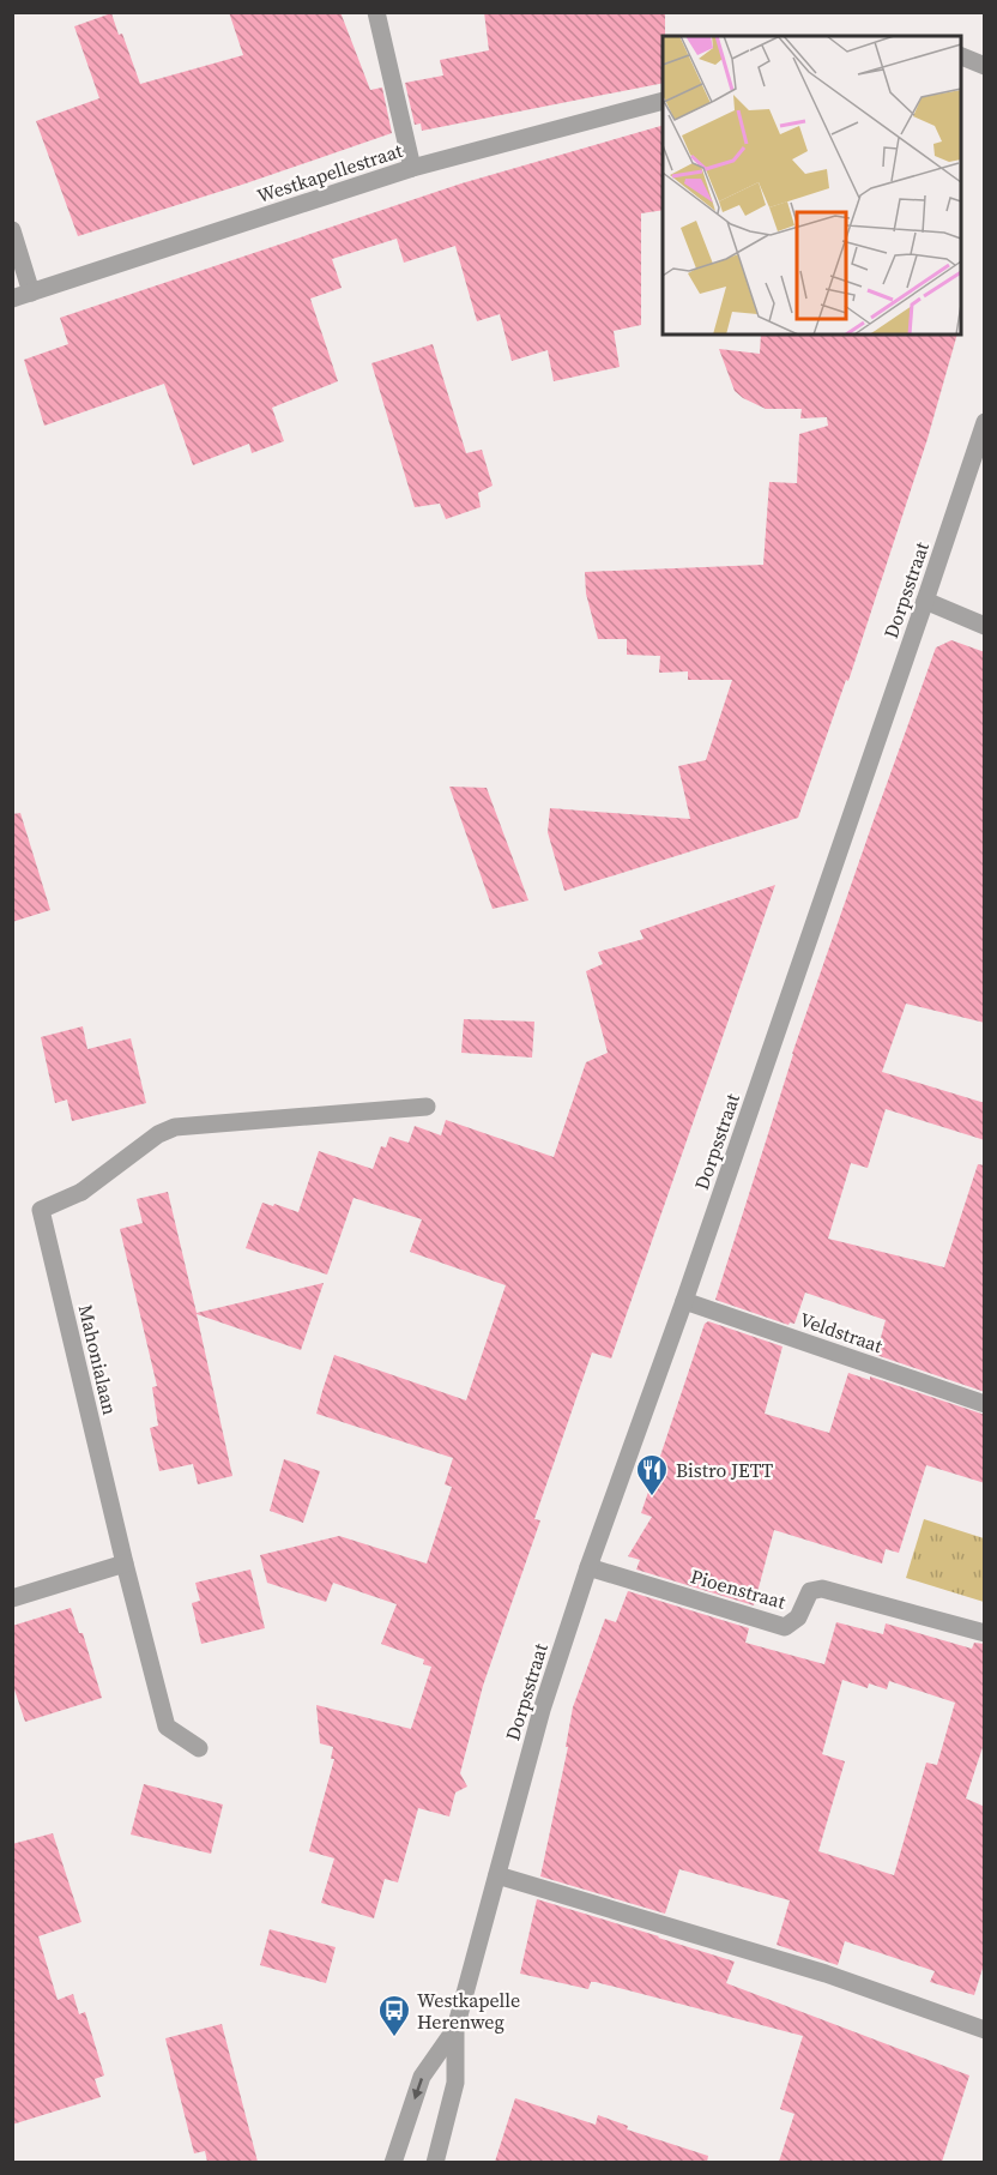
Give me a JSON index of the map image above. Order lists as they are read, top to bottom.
{
  "streets": {
    "street": [
      "Westkapellestraat",
      "Dorpsstraat",
      "Veldstraat",
      "Mahonialaan",
      "Pioenstraat"
    ]
  },
  "crossings": [
    ["Dorpsstraat", "Veldstraat"],
    ["Dorpsstraat", "Pioenstraat"]
  ],
  "places": {
    "restaurant": ["Bistro JETT"],
    "bus stop": ["Westkapelle Herenweg"]
  }
}
